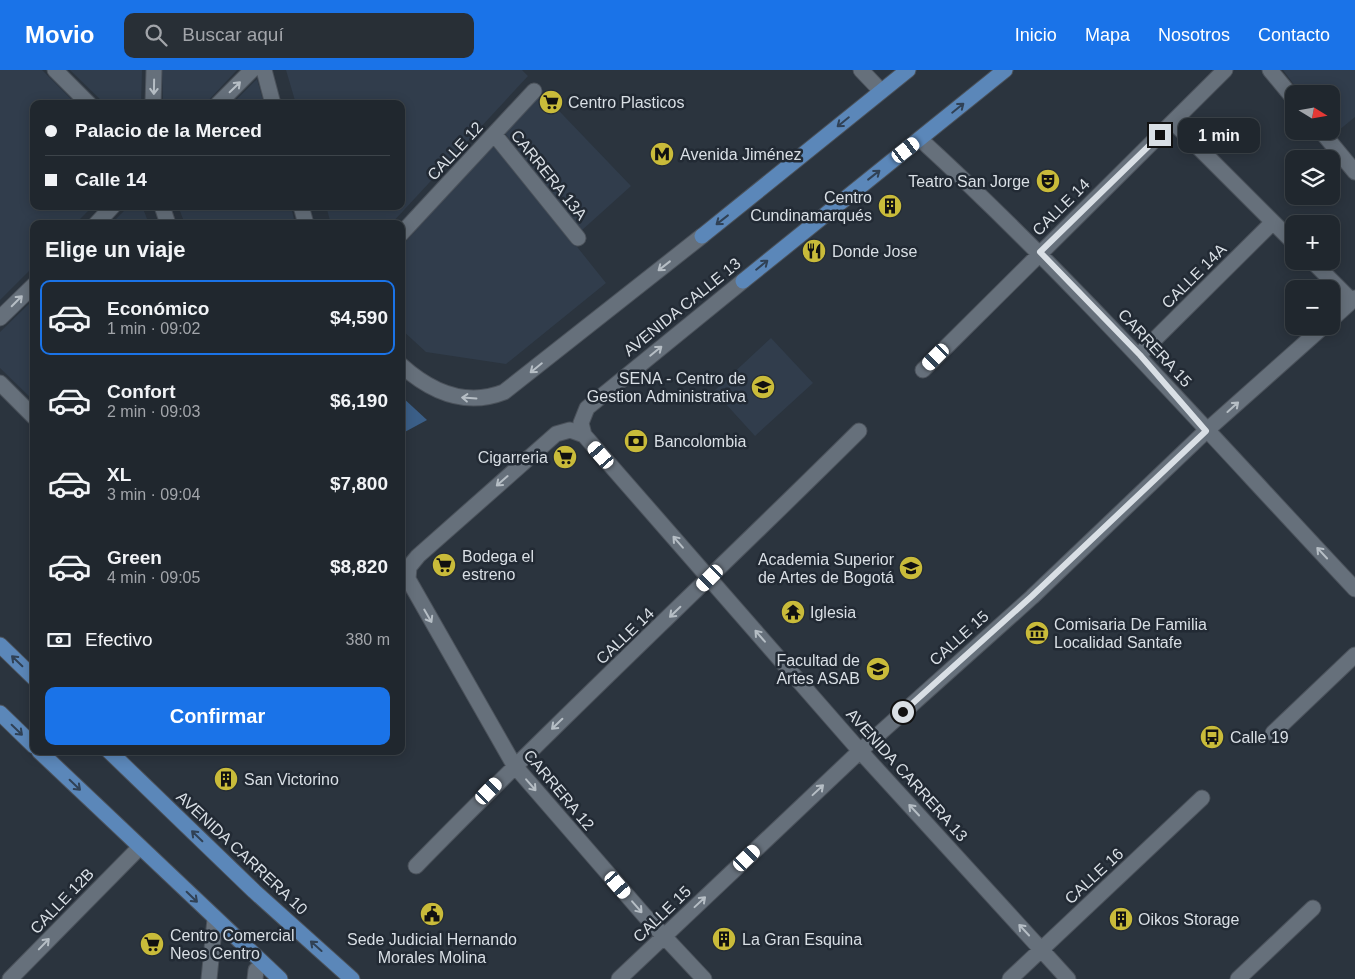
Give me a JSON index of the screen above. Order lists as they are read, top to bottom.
{
  "streets": {
    "main road": ["AVENIDA CALLE 13", "AVENIDA CARRERA 10"],
    "street": [
      "CALLE 12",
      "CARRERA 13A",
      "CALLE 14",
      "CALLE 14A",
      "CARRERA 15",
      "CALLE 15",
      "AVENIDA CARRERA 13",
      "CARRERA 12",
      "CALLE 16",
      "CALLE 12B"
    ]
  },
  "crossings": [
    ["CALLE 12", "CARRERA 13A"],
    ["CALLE 14", "CARRERA 15"],
    ["CALLE 14", "AVENIDA CARRERA 13"],
    ["CALLE 14", "CARRERA 12"],
    ["CALLE 14A", "CARRERA 15"],
    ["AVENIDA CALLE 13", "CARRERA 15"],
    ["AVENIDA CALLE 13", "AVENIDA CARRERA 13"],
    ["AVENIDA CALLE 13", "CARRERA 12"],
    ["CARRERA 15", "CALLE 15"],
    ["CALLE 15", "AVENIDA CARRERA 13"],
    ["CALLE 15", "CARRERA 12"],
    ["AVENIDA CARRERA 13", "CARRERA 12"],
    ["AVENIDA CARRERA 13", "CALLE 16"]
  ],
  "one_way": ["CALLE 15", "AVENIDA CARRERA 13", "CALLE 12B"],
  "places": {
    "supermarket": [
      "Centro Plasticos",
      "Cigarreria",
      "Bodega el estreno",
      "Centro Comercial Neos Centro"
    ],
    "metro station": ["Avenida Jiménez"],
    "theatre": ["Teatro San Jorge"],
    "building": [
      "Centro Cundinamarqués",
      "San Victorino",
      "Oikos Storage",
      "La Gran Esquina"
    ],
    "restaurant": ["Donde Jose"],
    "school or university": ["SENA - Centro de Gestion Administrativa", "Academia Superior de Artes de Bogotá", "Facultad de Artes ASAB"],
    "bank": ["Bancolombia"],
    "temple": ["Iglesia"],
    "museum": ["Comisaria De Familia Localidad Santafe"],
    "bus stop": ["Calle 19"],
    "public building": ["Sede Judicial Hernando Morales Molina"]
  },
  "north": "right",
  "page": {
    "header": "Movio",
    "search": "Buscar aquí",
    "nav": [
      "Inicio",
      "Mapa",
      "Nosotros",
      "Contacto"
    ],
    "map_buttons": ["+", "−"],
    "banner": ["Palacio de la Merced", "Calle 14"],
    "bubble": "1 min",
    "heading": "Elige un viaje",
    "list": [
      {
        "name": "Económico",
        "note": "1 min · 09:02",
        "value": "$4,590"
      },
      {
        "name": "Confort",
        "note": "2 min · 09:03",
        "value": "$6,190"
      },
      {
        "name": "XL",
        "note": "3 min · 09:04",
        "value": "$7,800"
      },
      {
        "name": "Green",
        "note": "4 min · 09:05",
        "value": "$8,820"
      }
    ],
    "pay": ["Efectivo", "380 m"],
    "buttons": "Confirmar"
  }
}
